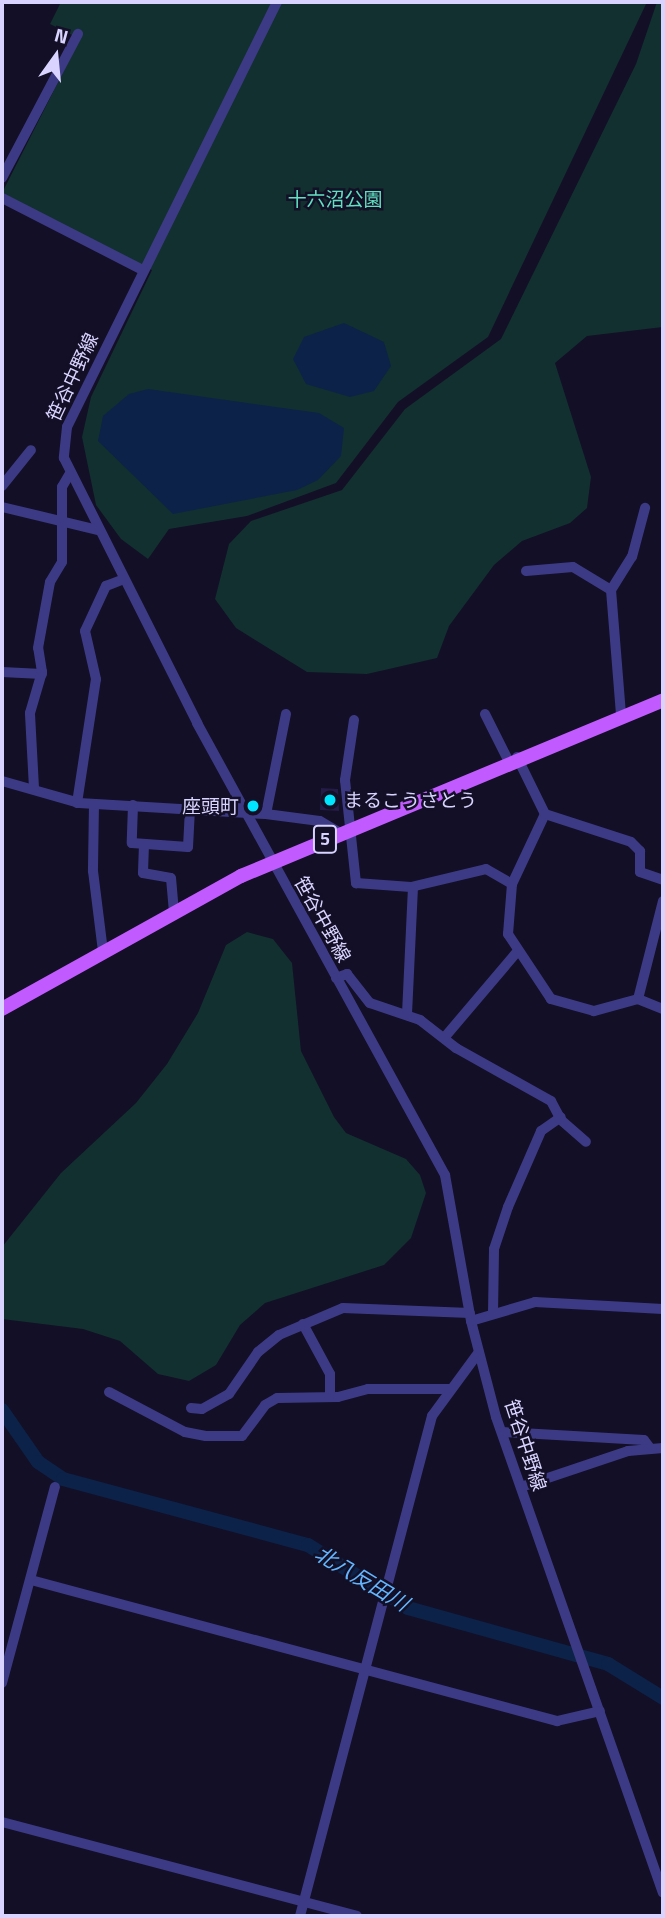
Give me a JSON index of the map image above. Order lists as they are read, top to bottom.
{
  "streets": {
    "main road": ["5"],
    "street": ["笹谷中野線"]
  },
  "crossings": [
    ["笹谷中野線", "5"]
  ],
  "water": ["北八反田川"],
  "parks": ["十六沼公園"],
  "places": ["まるこうさとう", "座頭町"],
  "north": "top"
}
